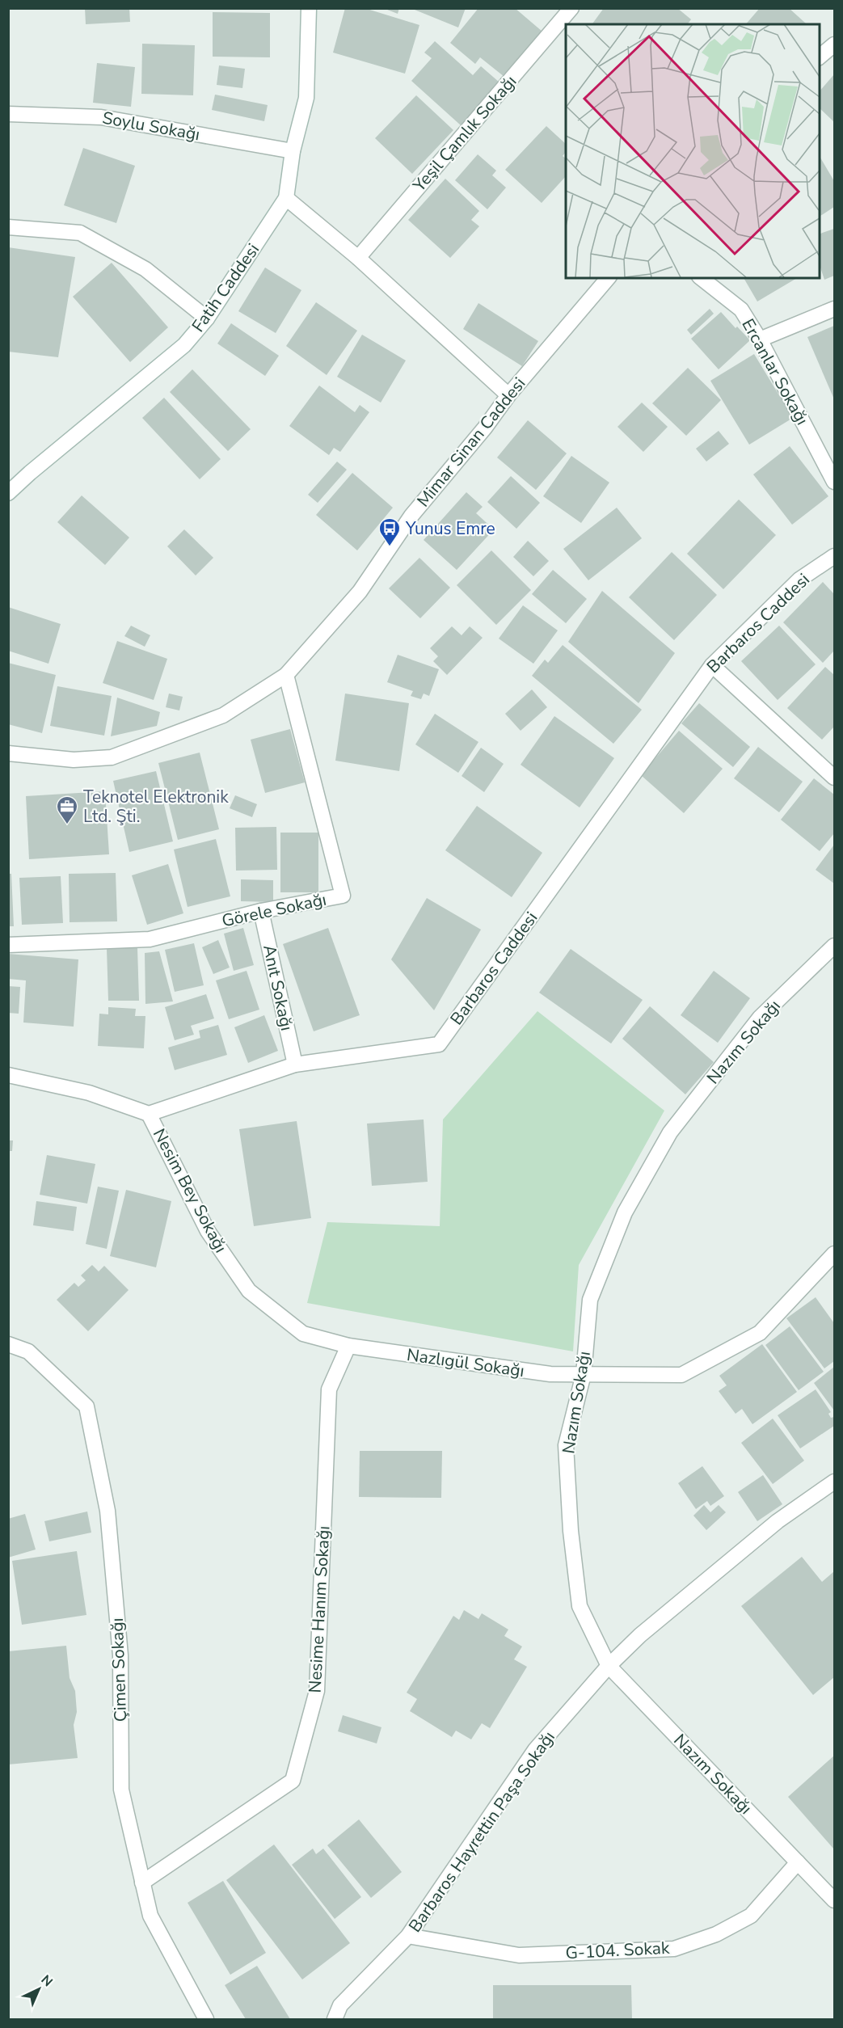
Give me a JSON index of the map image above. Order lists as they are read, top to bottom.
{
  "streets": {
    "street": [
      "Soylu Sokağı",
      "Yeşil Çamlık Sokağı",
      "Fatih Caddesi",
      "Ercanlar Sokağı",
      "Mimar Sinan Caddesi",
      "Barbaros Caddesi",
      "Görele Sokağı",
      "Anıt Sokağı",
      "Nazım Sokağı",
      "Nesim Bey Sokağı",
      "Nazlıgül Sokağı",
      "Nesime Hanım Sokağı",
      "Çimen Sokağı",
      "Barbaros Hayrettin Paşa Sokağı",
      "G-104. Sokak"
    ]
  },
  "crossings": [
    ["Soylu Sokağı", "Fatih Caddesi"],
    ["Mimar Sinan Caddesi", "Görele Sokağı"],
    ["Barbaros Caddesi", "Anıt Sokağı"],
    ["Barbaros Caddesi", "Nesim Bey Sokağı"],
    ["Görele Sokağı", "Anıt Sokağı"],
    ["Nazım Sokağı", "Nazlıgül Sokağı"],
    ["Nazım Sokağı", "Barbaros Hayrettin Paşa Sokağı"],
    ["Nazım Sokağı", "G-104. Sokak"],
    ["Nesim Bey Sokağı", "Nazlıgül Sokağı"],
    ["Nesim Bey Sokağı", "Nesime Hanım Sokağı"],
    ["Nazlıgül Sokağı", "Nesime Hanım Sokağı"],
    ["Nesime Hanım Sokağı", "Çimen Sokağı"],
    ["Barbaros Hayrettin Paşa Sokağı", "G-104. Sokak"]
  ],
  "places": {
    "bus stop": ["Yunus Emre"],
    "office": ["Teknotel Elektronik Ltd. Şti."]
  },
  "north": "top right"
}
